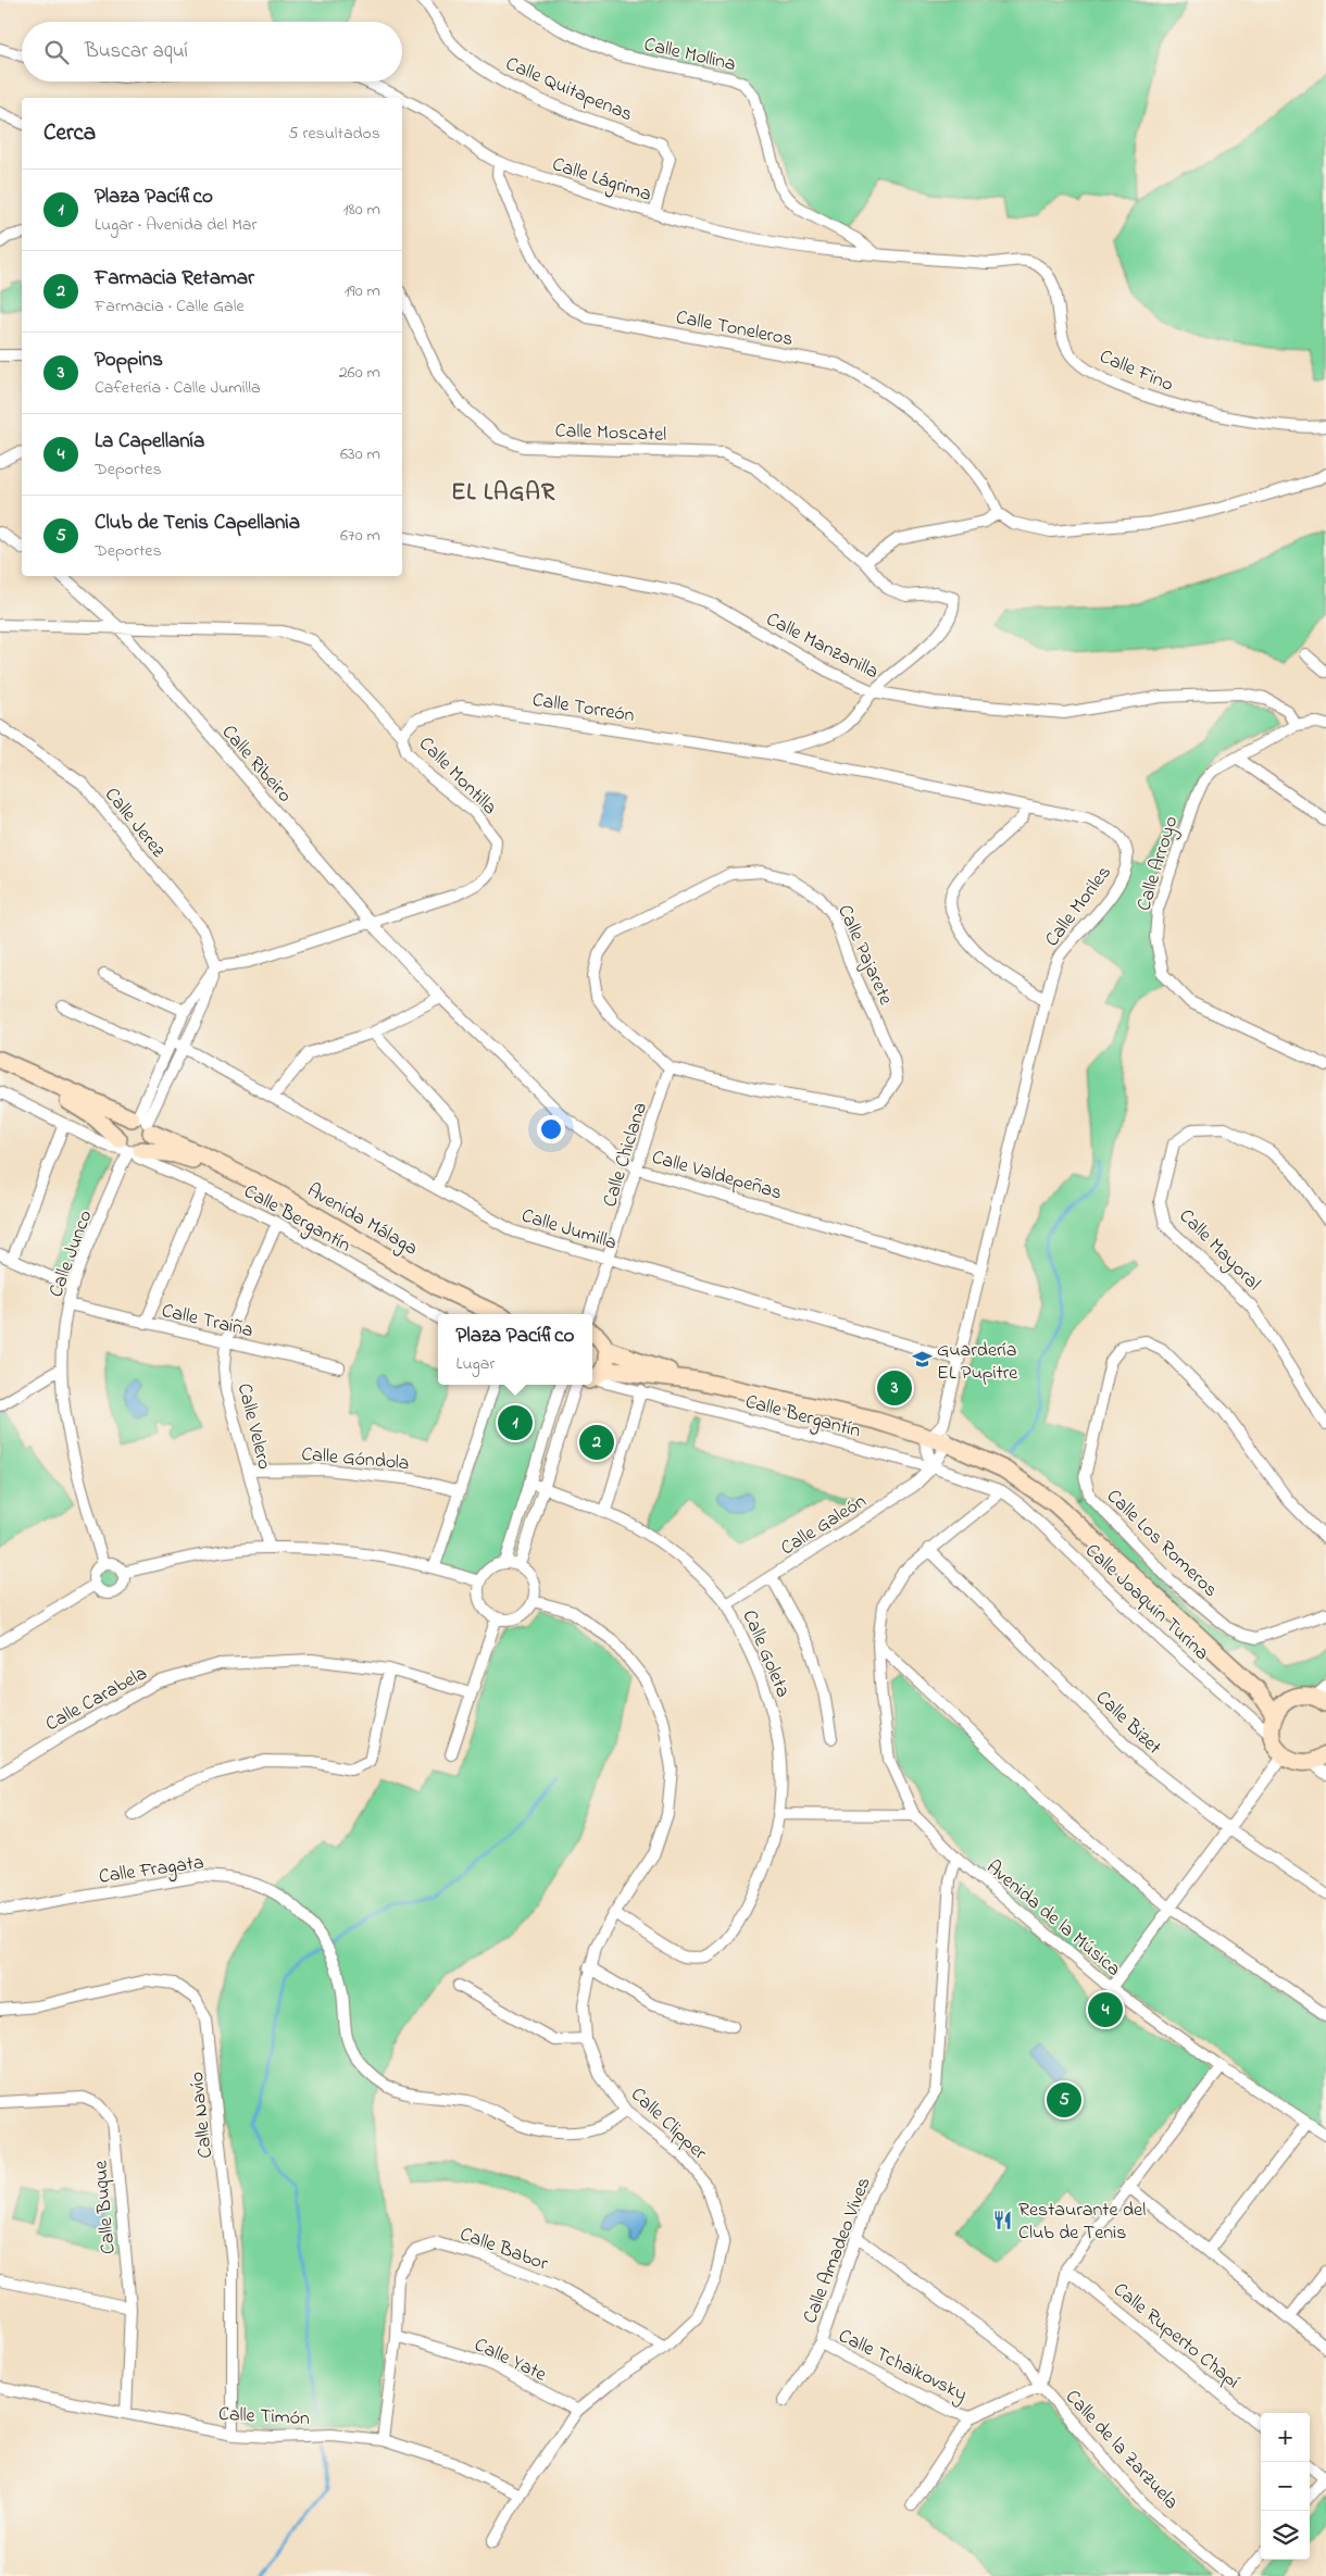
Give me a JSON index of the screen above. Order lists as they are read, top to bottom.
{
  "streets": {
    "street": [
      "Calle Mollina",
      "Calle Quitapenas",
      "Calle Lágrima",
      "Calle Toneleros",
      "Calle Fino",
      "Calle Moscatel",
      "Calle Manzanilla",
      "Calle Torreón",
      "Calle Ribeiro",
      "Calle Montilla",
      "Calle Jerez",
      "Calle Arroyo",
      "Calle Moriles",
      "Calle Pajarete",
      "Calle Chiclana",
      "Calle Valdepeñas",
      "Calle Bergantín",
      "Avenida Málaga",
      "Calle Jumilla",
      "Calle Mayoral",
      "Calle Junco",
      "Calle Traiña",
      "Calle Velero",
      "Calle Góndola",
      "Calle Galeón",
      "Calle Los Romeros",
      "Calle Joaquín Turina",
      "Calle Goleta",
      "Calle Carabela",
      "Calle Bizet",
      "Calle Fragata",
      "Avenida de la Música",
      "Calle Navío",
      "Calle Clipper",
      "Calle Buque",
      "Calle Babor",
      "Calle Amadeo Vives",
      "Calle Ruperto Chapí",
      "Calle Yate",
      "Calle Tchaikovsky",
      "Calle Timón",
      "Calle de la Zarzuela"
    ]
  },
  "crossings": [
    ["Calle Mollina", "Calle Lágrima"],
    ["Calle Mollina", "Calle Fino"],
    ["Calle Quitapenas", "Calle Lágrima"],
    ["Calle Lágrima", "Calle Toneleros"],
    ["Calle Lágrima", "Calle Fino"],
    ["Calle Moscatel", "Calle Manzanilla"],
    ["Calle Manzanilla", "Calle Arroyo"],
    ["Calle Torreón", "Calle Montilla"],
    ["Calle Torreón", "Calle Moriles"],
    ["Calle Ribeiro", "Calle Montilla"],
    ["Calle Ribeiro", "Calle Valdepeñas"],
    ["Calle Montilla", "Calle Jerez"],
    ["Calle Montilla", "Calle Valdepeñas"],
    ["Calle Moriles", "Calle Valdepeñas"],
    ["Calle Moriles", "Calle Jumilla"],
    ["Calle Moriles", "Calle Galeón"],
    ["Calle Pajarete", "Calle Chiclana"],
    ["Calle Chiclana", "Calle Valdepeñas"],
    ["Calle Chiclana", "Calle Jumilla"],
    ["Calle Bergantín", "Calle Junco"],
    ["Calle Bergantín", "Calle Velero"],
    ["Calle Bergantín", "Calle Galeón"],
    ["Calle Bergantín", "Calle Joaquín Turina"],
    ["Calle Bergantín", "Avenida de la Música"],
    ["Calle Junco", "Calle Traiña"],
    ["Calle Traiña", "Calle Velero"],
    ["Calle Velero", "Calle Góndola"],
    ["Calle Galeón", "Calle Goleta"],
    ["Calle Joaquín Turina", "Avenida de la Música"],
    ["Calle Goleta", "Calle Clipper"],
    ["Calle Bizet", "Avenida de la Música"],
    ["Calle Fragata", "Calle Clipper"],
    ["Avenida de la Música", "Calle Amadeo Vives"],
    ["Calle Navío", "Calle Timón"],
    ["Calle Clipper", "Calle Babor"],
    ["Calle Clipper", "Calle Yate"],
    ["Calle Clipper", "Calle Timón"],
    ["Calle Buque", "Calle Timón"],
    ["Calle Babor", "Calle Yate"],
    ["Calle Babor", "Calle Timón"],
    ["Calle Amadeo Vives", "Calle Tchaikovsky"],
    ["Calle Amadeo Vives", "Calle de la Zarzuela"]
  ],
  "districts": ["EL LAGAR"],
  "places": {
    "school or university": ["Guardería EL Pupitre"],
    "restaurant": ["Restaurante del Club de Tenis"]
  },
  "page": {
    "search": "Buscar aquí",
    "heading": ["Cerca", "5 resultados"],
    "list": [
      {
        "mark": "1",
        "name": "Plaza Pacífico",
        "note": "Lugar · Avenida del Mar",
        "value": "180 m"
      },
      {
        "mark": "2",
        "name": "Farmacia Retamar",
        "note": "Farmacia · Calle Gale",
        "value": "190 m"
      },
      {
        "mark": "3",
        "name": "Poppins",
        "note": "Cafetería · Calle Jumilla",
        "value": "260 m"
      },
      {
        "mark": "4",
        "name": "La Capellanía",
        "note": "Deportes",
        "value": "630 m"
      },
      {
        "mark": "5",
        "name": "Club de Tenis Capellania",
        "note": "Deportes",
        "value": "670 m"
      }
    ],
    "popup": ["Plaza Pacífico", "Lugar"],
    "pins": [
      "3",
      "1",
      "2",
      "4",
      "5"
    ],
    "map_buttons": ["+", "−"]
  }
}
